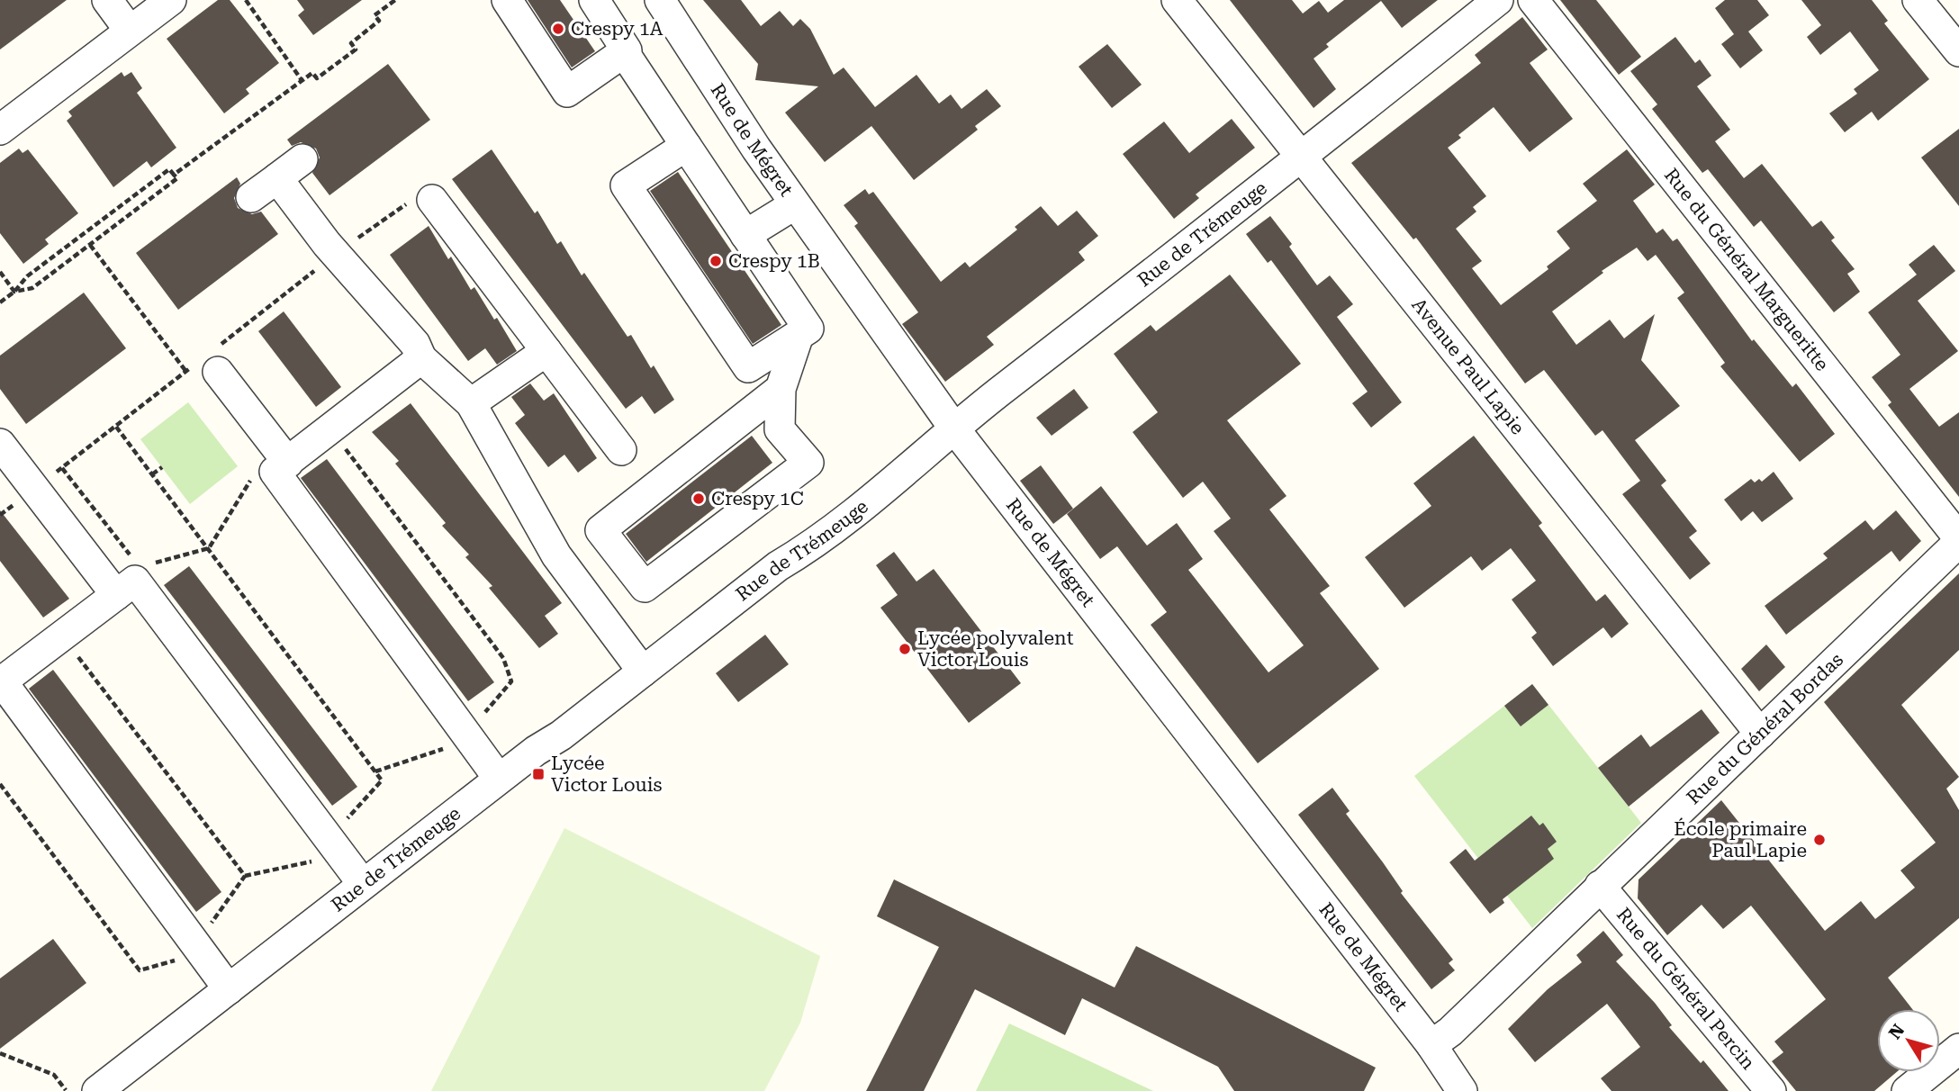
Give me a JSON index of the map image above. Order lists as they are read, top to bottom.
{
  "streets": {
    "street": [
      "Rue de Mégret",
      "Rue de Trémeuge",
      "Rue du Général Margueritte",
      "Avenue Paul Lapie",
      "Rue du Général Bordas",
      "Rue du Général Percin"
    ]
  },
  "crossings": [
    ["Rue de Mégret", "Rue de Trémeuge"],
    ["Rue de Mégret", "Rue du Général Bordas"],
    ["Rue de Trémeuge", "Avenue Paul Lapie"],
    ["Rue du Général Margueritte", "Rue du Général Bordas"],
    ["Avenue Paul Lapie", "Rue du Général Bordas"],
    ["Rue du Général Bordas", "Rue du Général Percin"]
  ],
  "places": {
    "other": [
      "Crespy 1A",
      "Crespy 1B",
      "Crespy 1C",
      "Lycée polyvalent Victor Louis",
      "École primaire Paul Lapie"
    ],
    "transit": ["Lycée Victor Louis"]
  },
  "north": "top left"
}
